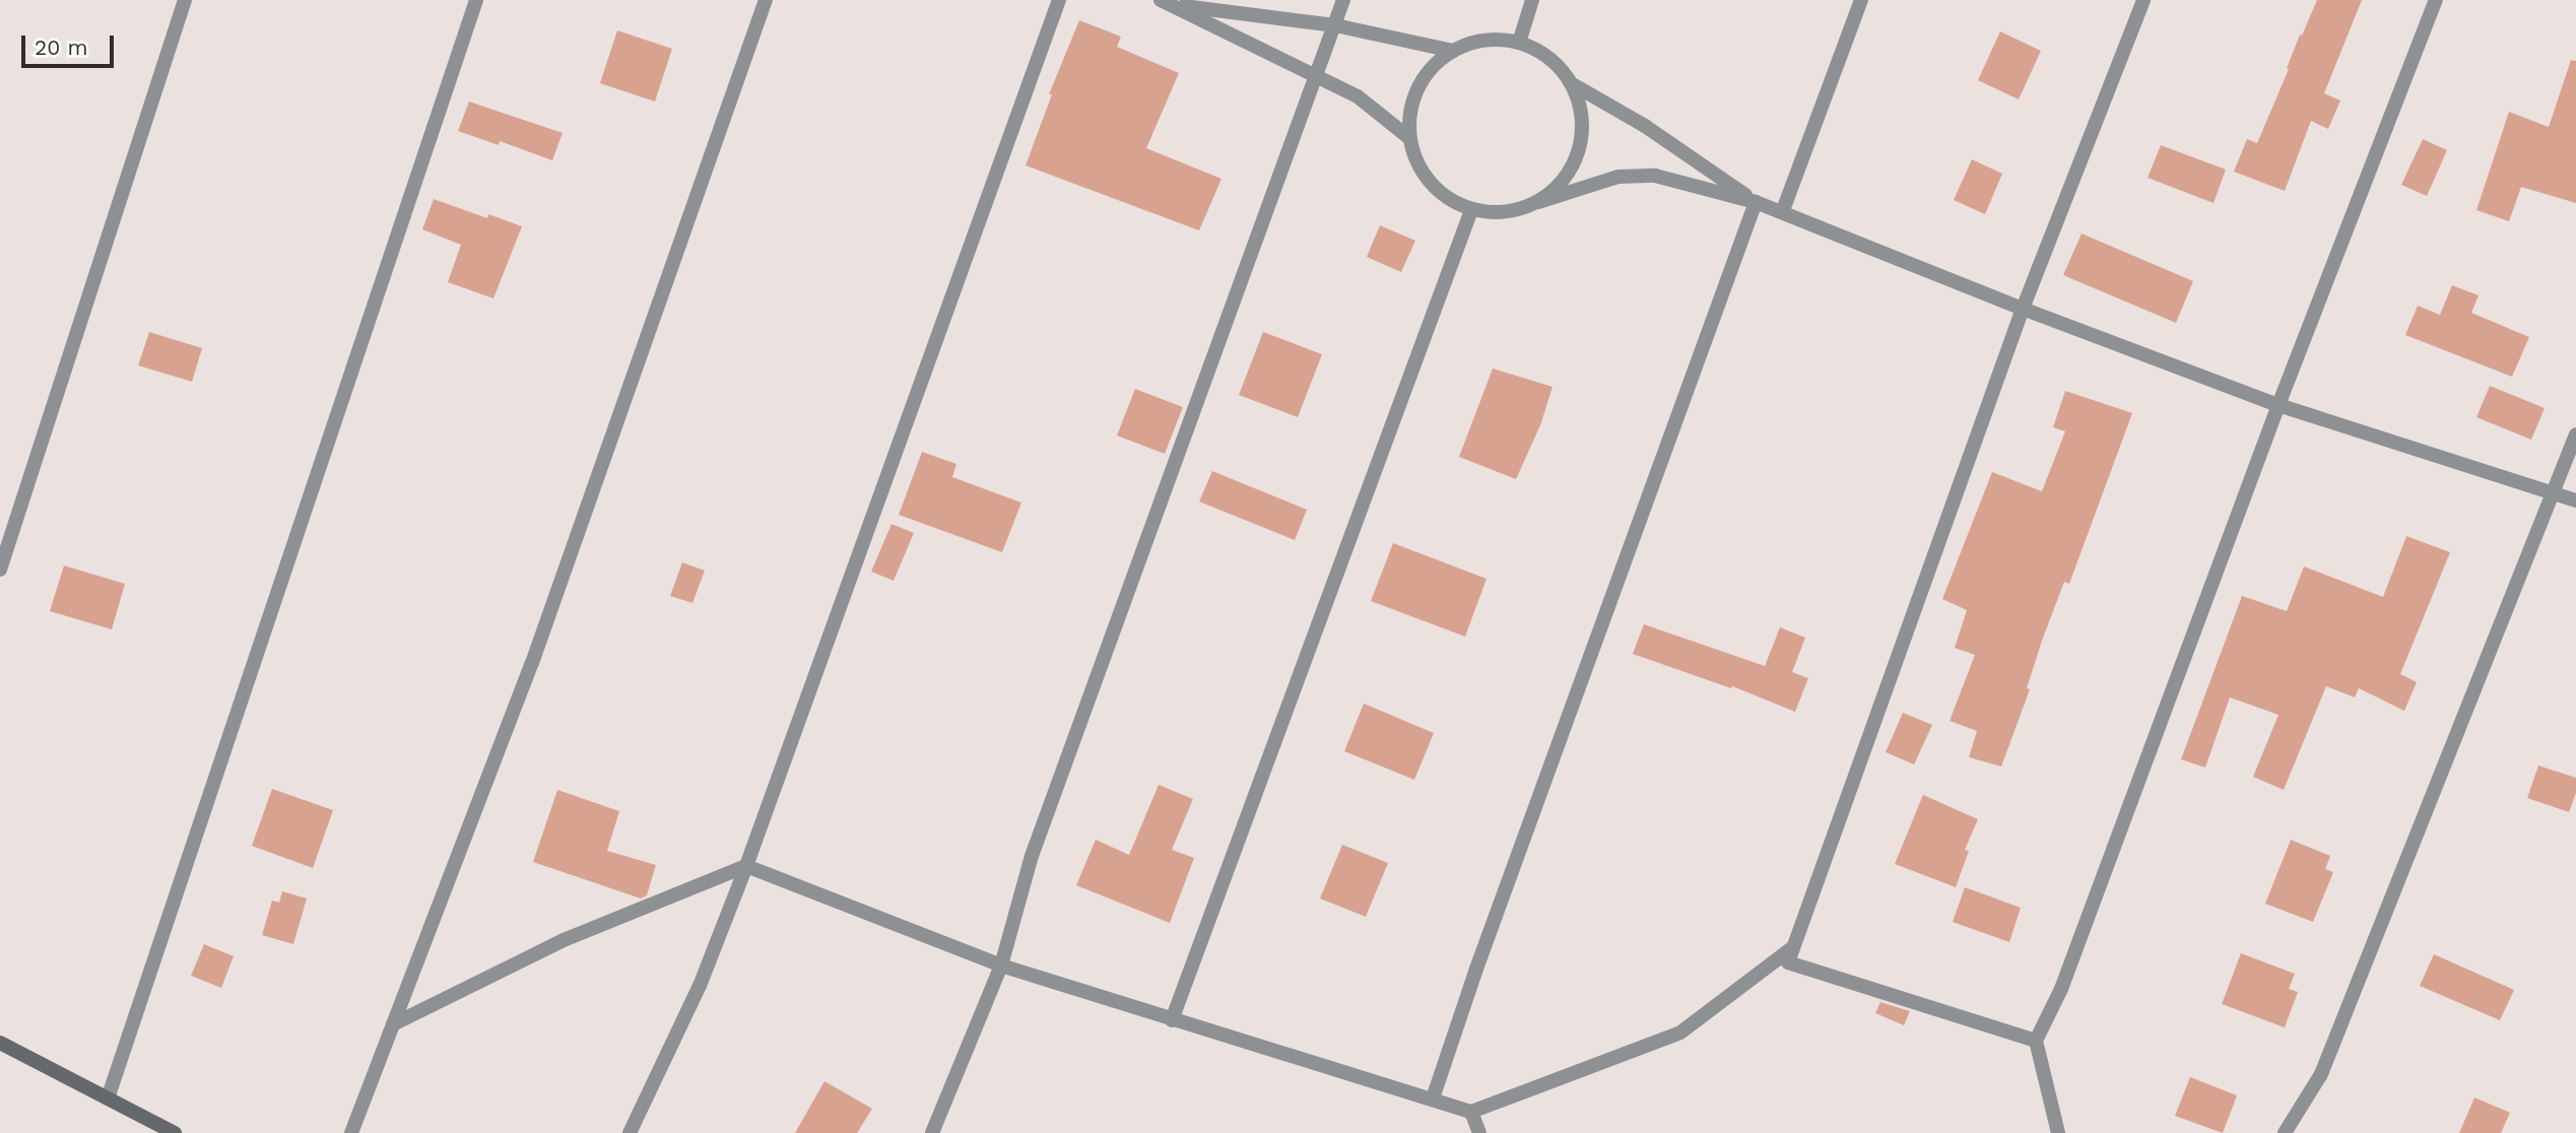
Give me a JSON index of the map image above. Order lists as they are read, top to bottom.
{
  "scale_bar": "20 m"
}
